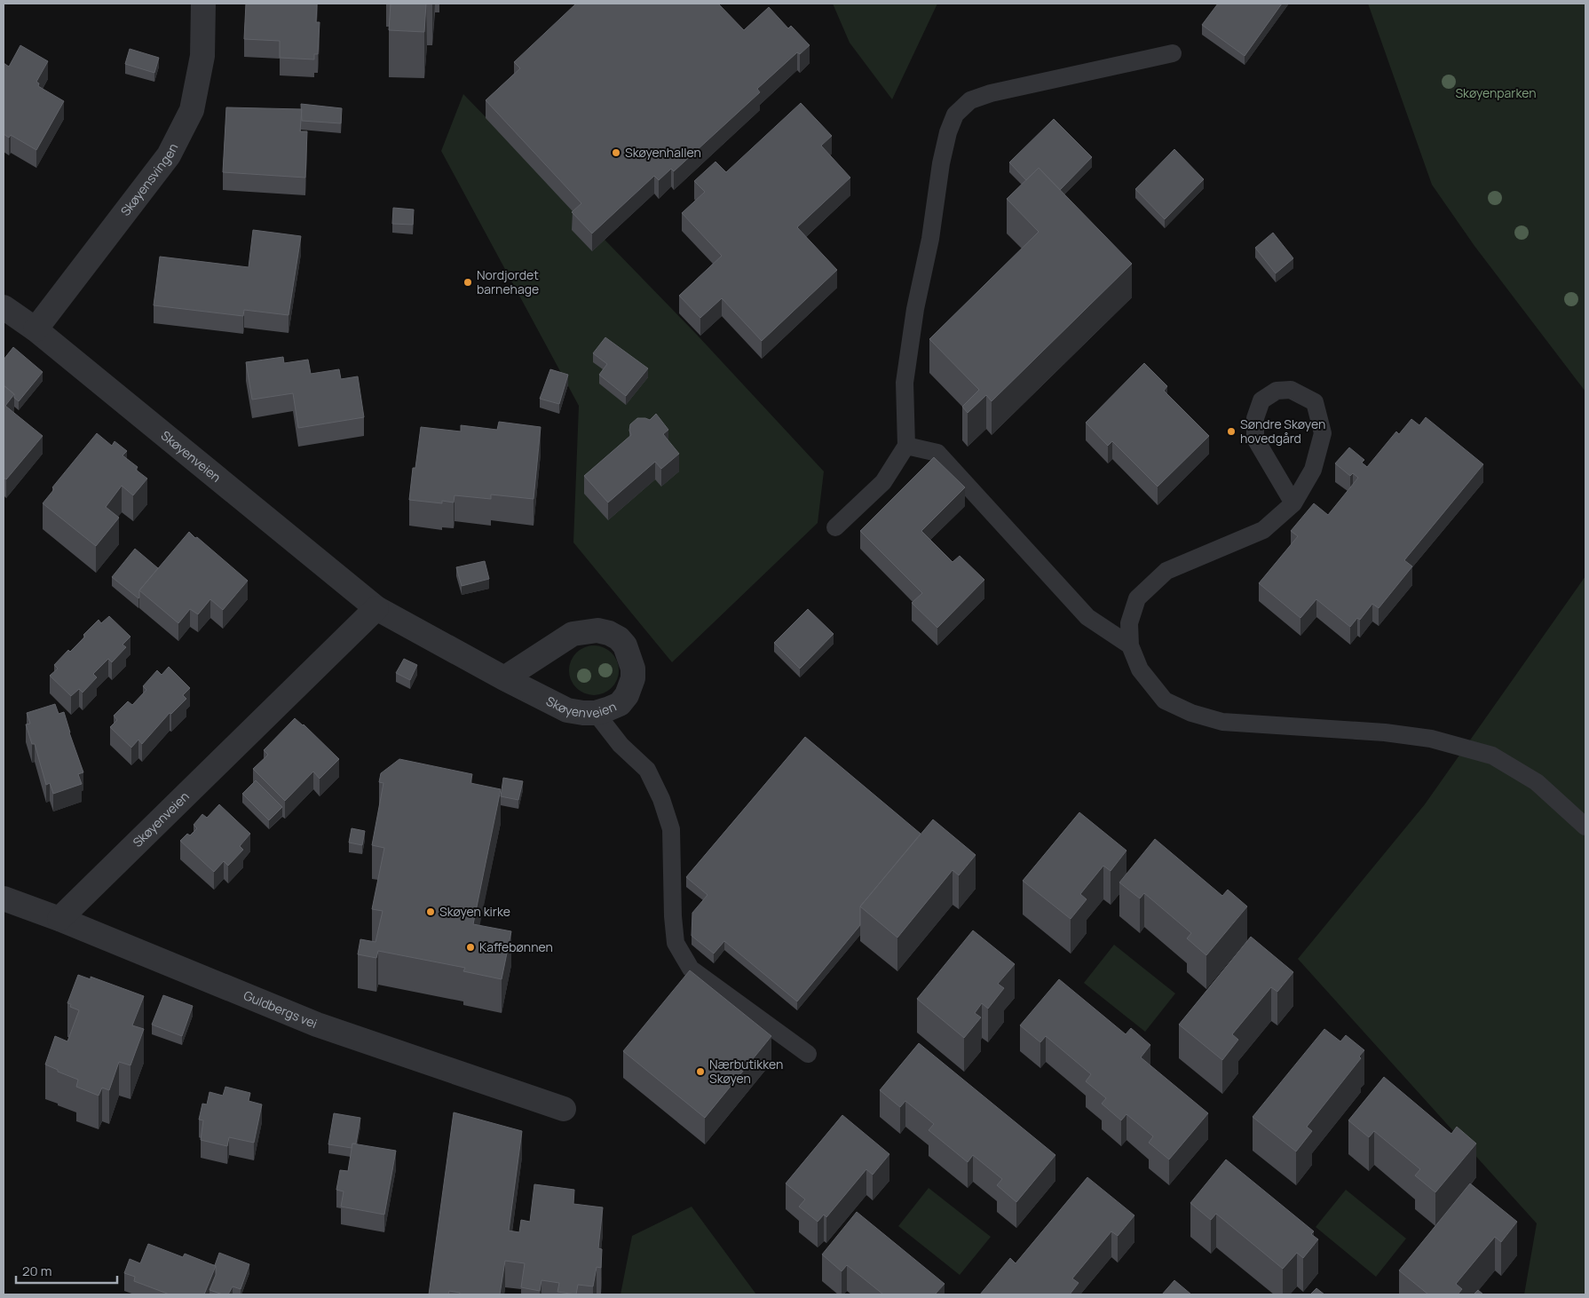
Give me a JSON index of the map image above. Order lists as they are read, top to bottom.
{
  "streets": {
    "street": ["Skøyensvingen", "Skøyenveien", "Guldbergs vei"]
  },
  "crossings": [
    ["Skøyensvingen", "Skøyenveien"],
    ["Skøyenveien", "Guldbergs vei"]
  ],
  "parks": ["Skøyenparken"],
  "places": [
    "Skøyenhallen",
    "Nordjordet barnehage",
    "Søndre Skøyen hovedgård",
    "Skøyen kirke",
    "Kaffebønnen",
    "Nærbutikken Skøyen"
  ],
  "scale_bar": "20 m"
}
